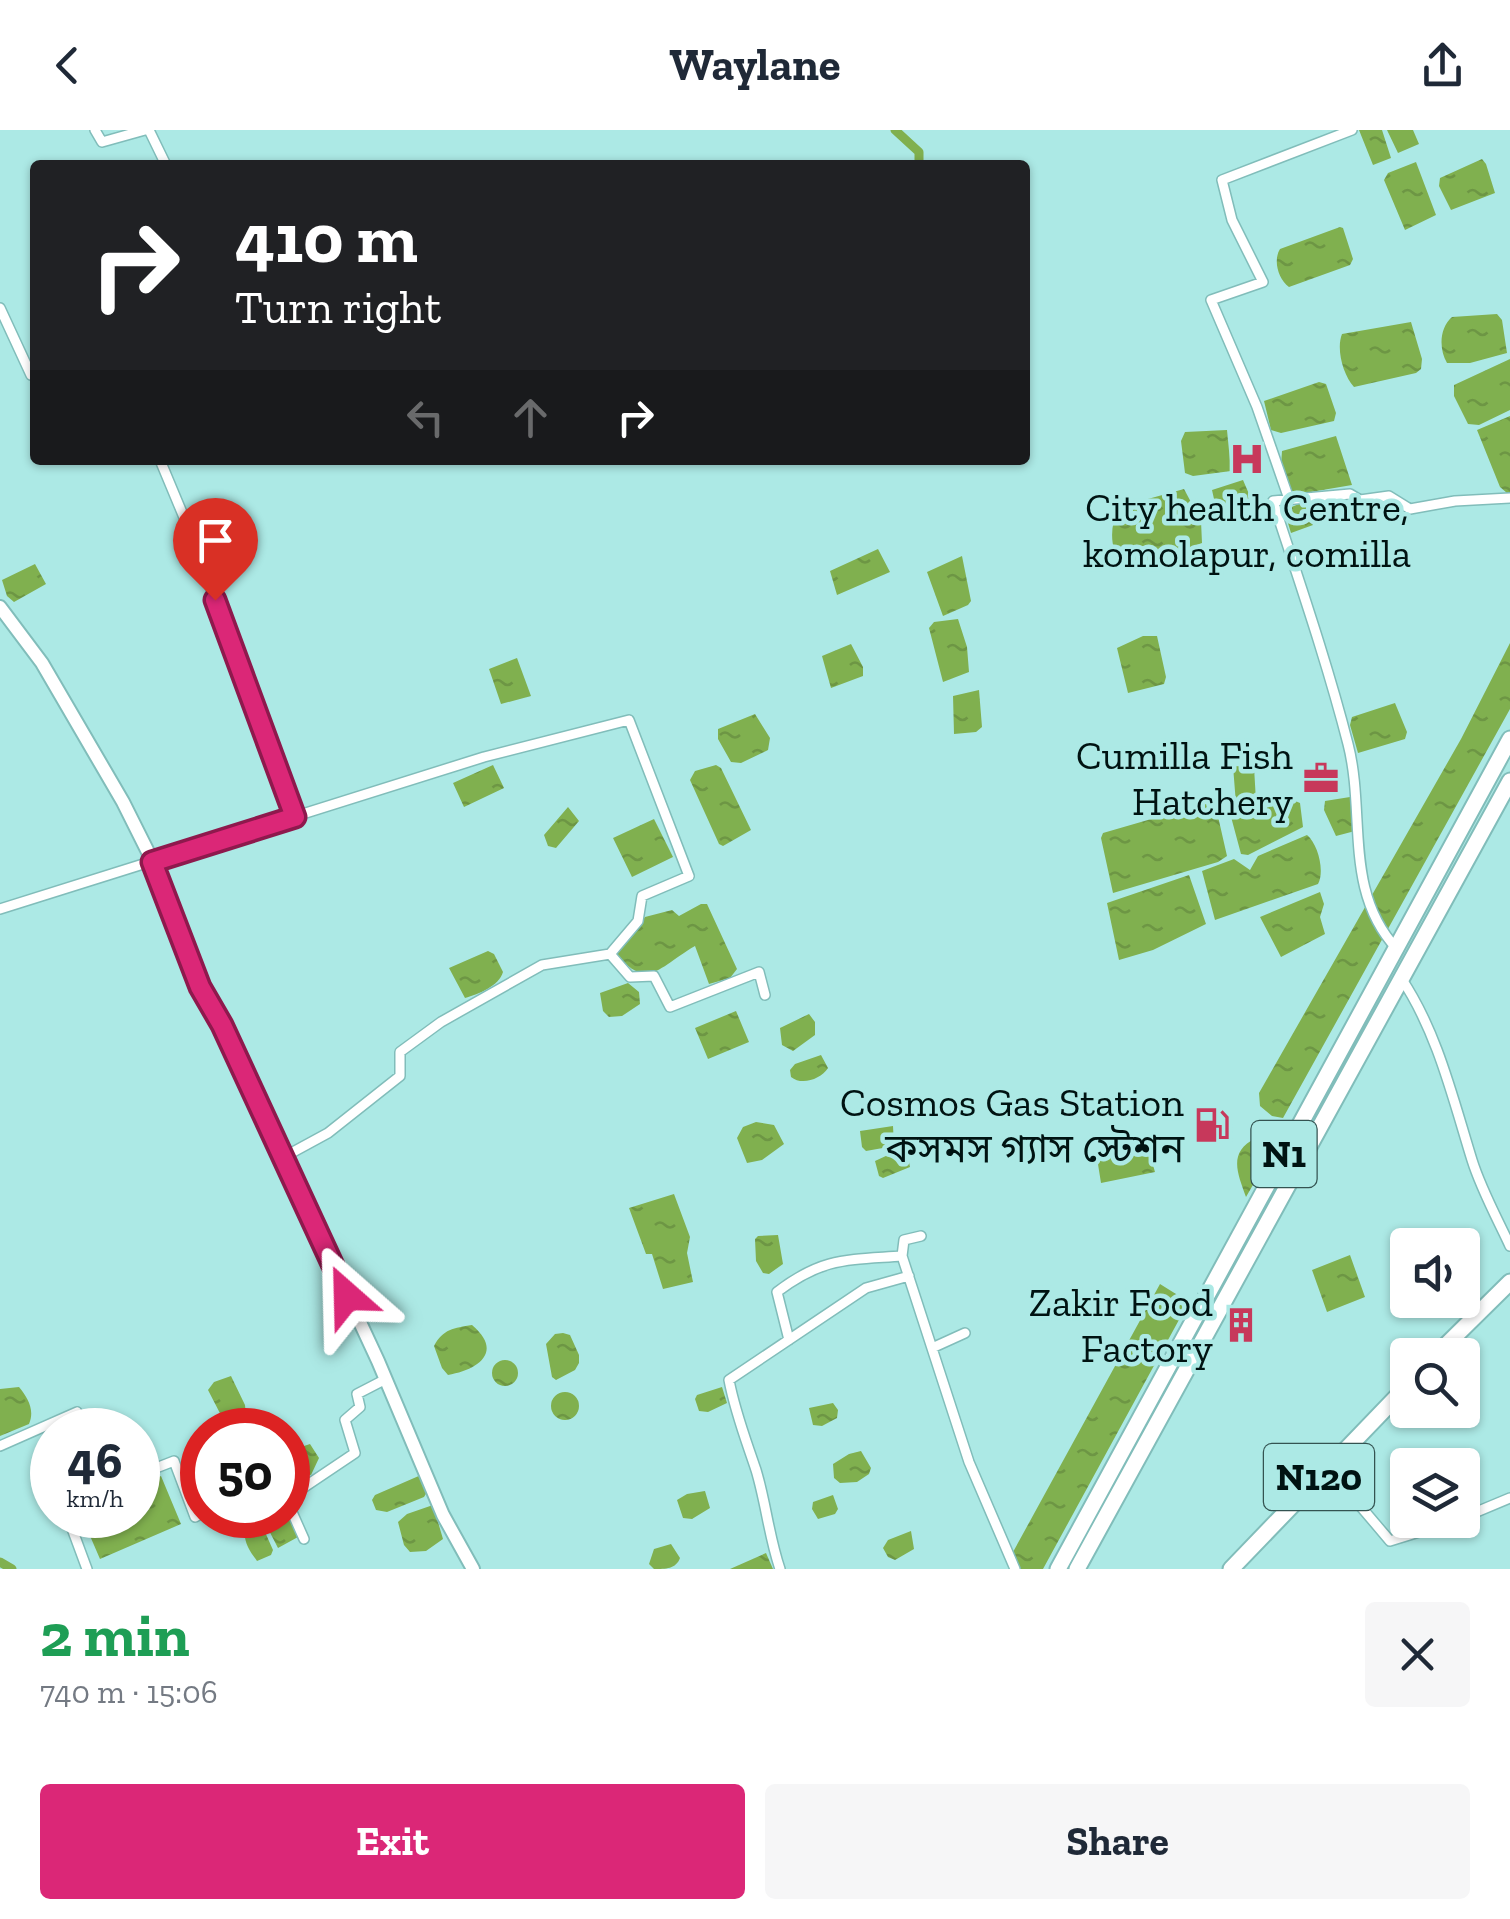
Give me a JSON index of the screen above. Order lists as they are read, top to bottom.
{
  "streets": {
    "highway": ["N1", "N120"]
  },
  "places": {
    "hospital": ["City health Centre, komolapur, comilla"],
    "office": ["Cumilla Fish Hatchery"],
    "fuel station": ["Cosmos Gas Station কসমস গ্যাস স্টেশন"],
    "building": ["Zakir Food Factory"]
  },
  "page": {
    "header": "Waylane",
    "turn": ["410 m", "Turn right"],
    "speed": "46 km/h",
    "limit": "50",
    "heading": ["2 min", "740 m · 15:06"],
    "buttons": ["Exit", "Share"]
  }
}
